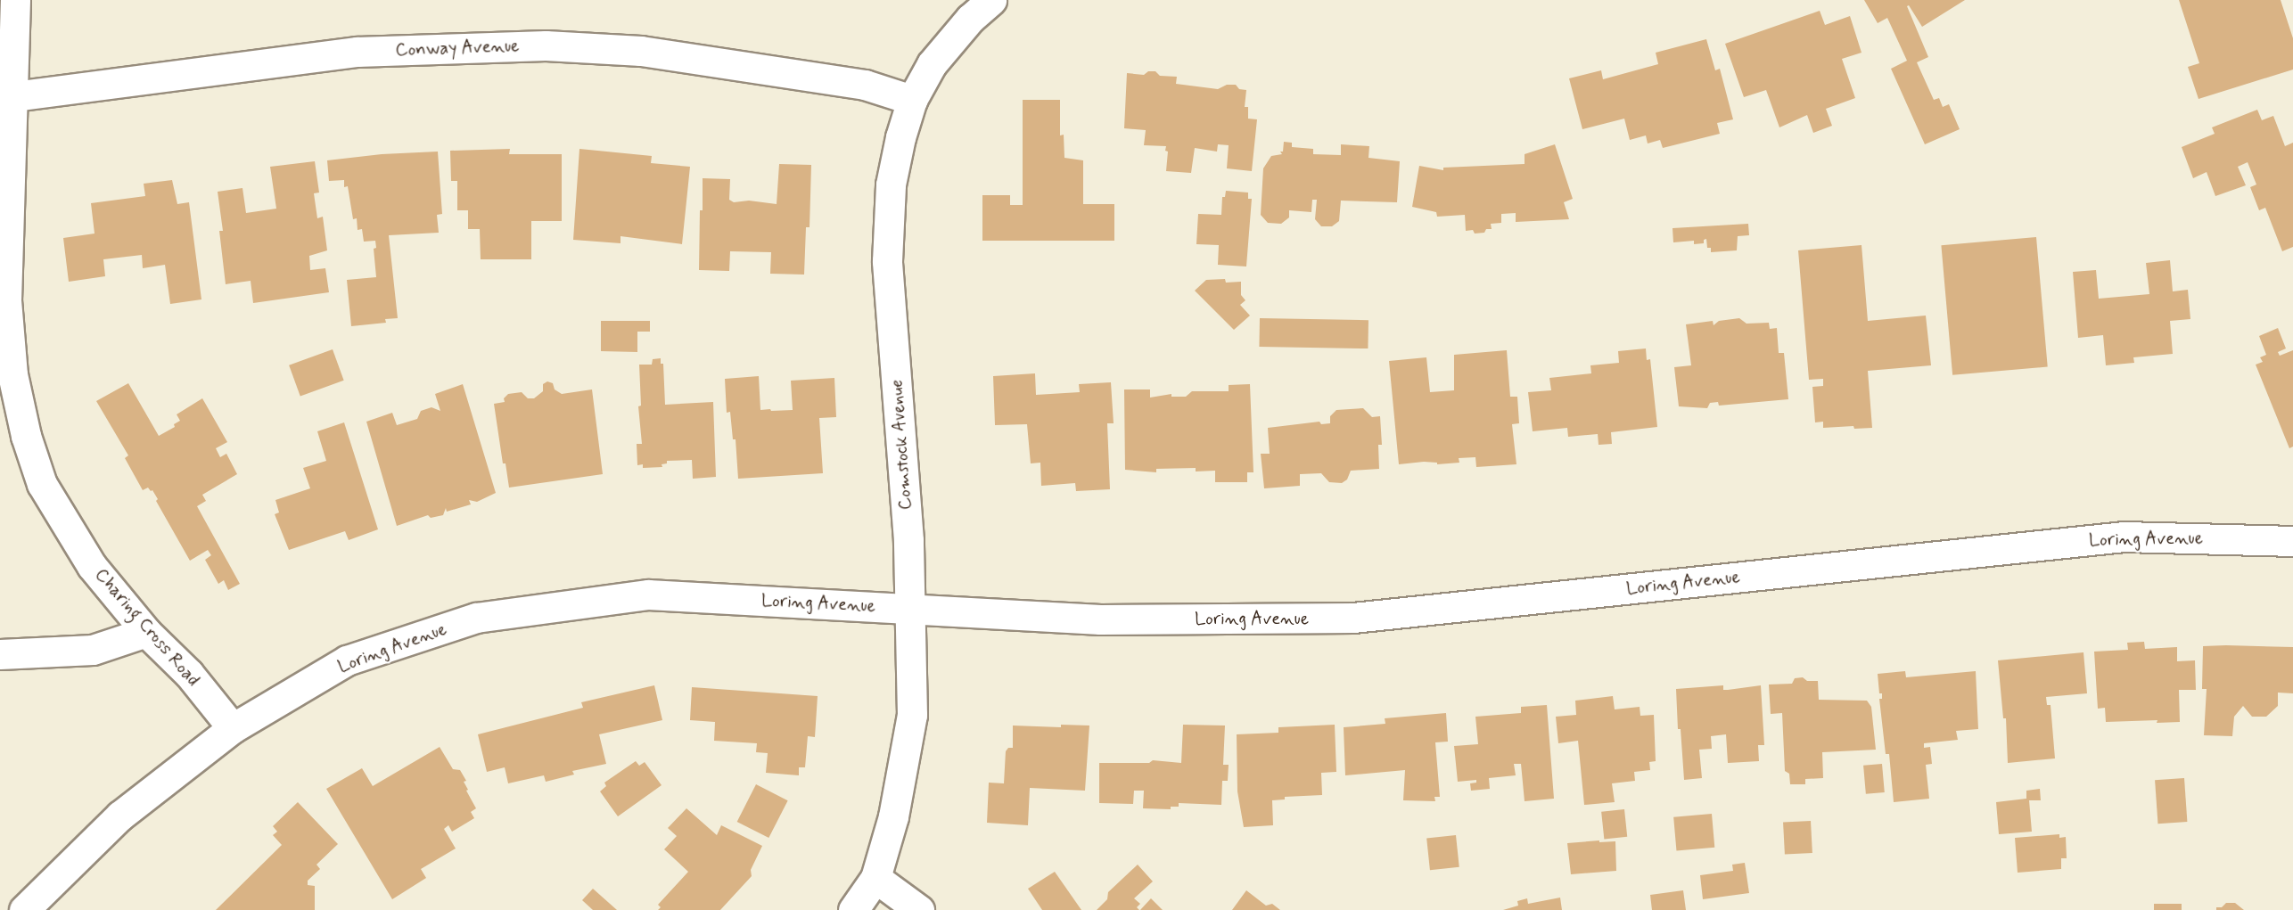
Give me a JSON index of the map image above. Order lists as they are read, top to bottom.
{
  "streets": {
    "street": [
      "Conway Avenue",
      "Comstock Avenue",
      "Loring Avenue",
      "Charing Cross Road"
    ]
  },
  "crossings": [
    ["Conway Avenue", "Comstock Avenue"],
    ["Conway Avenue", "Charing Cross Road"],
    ["Comstock Avenue", "Loring Avenue"],
    ["Loring Avenue", "Charing Cross Road"]
  ]
}
